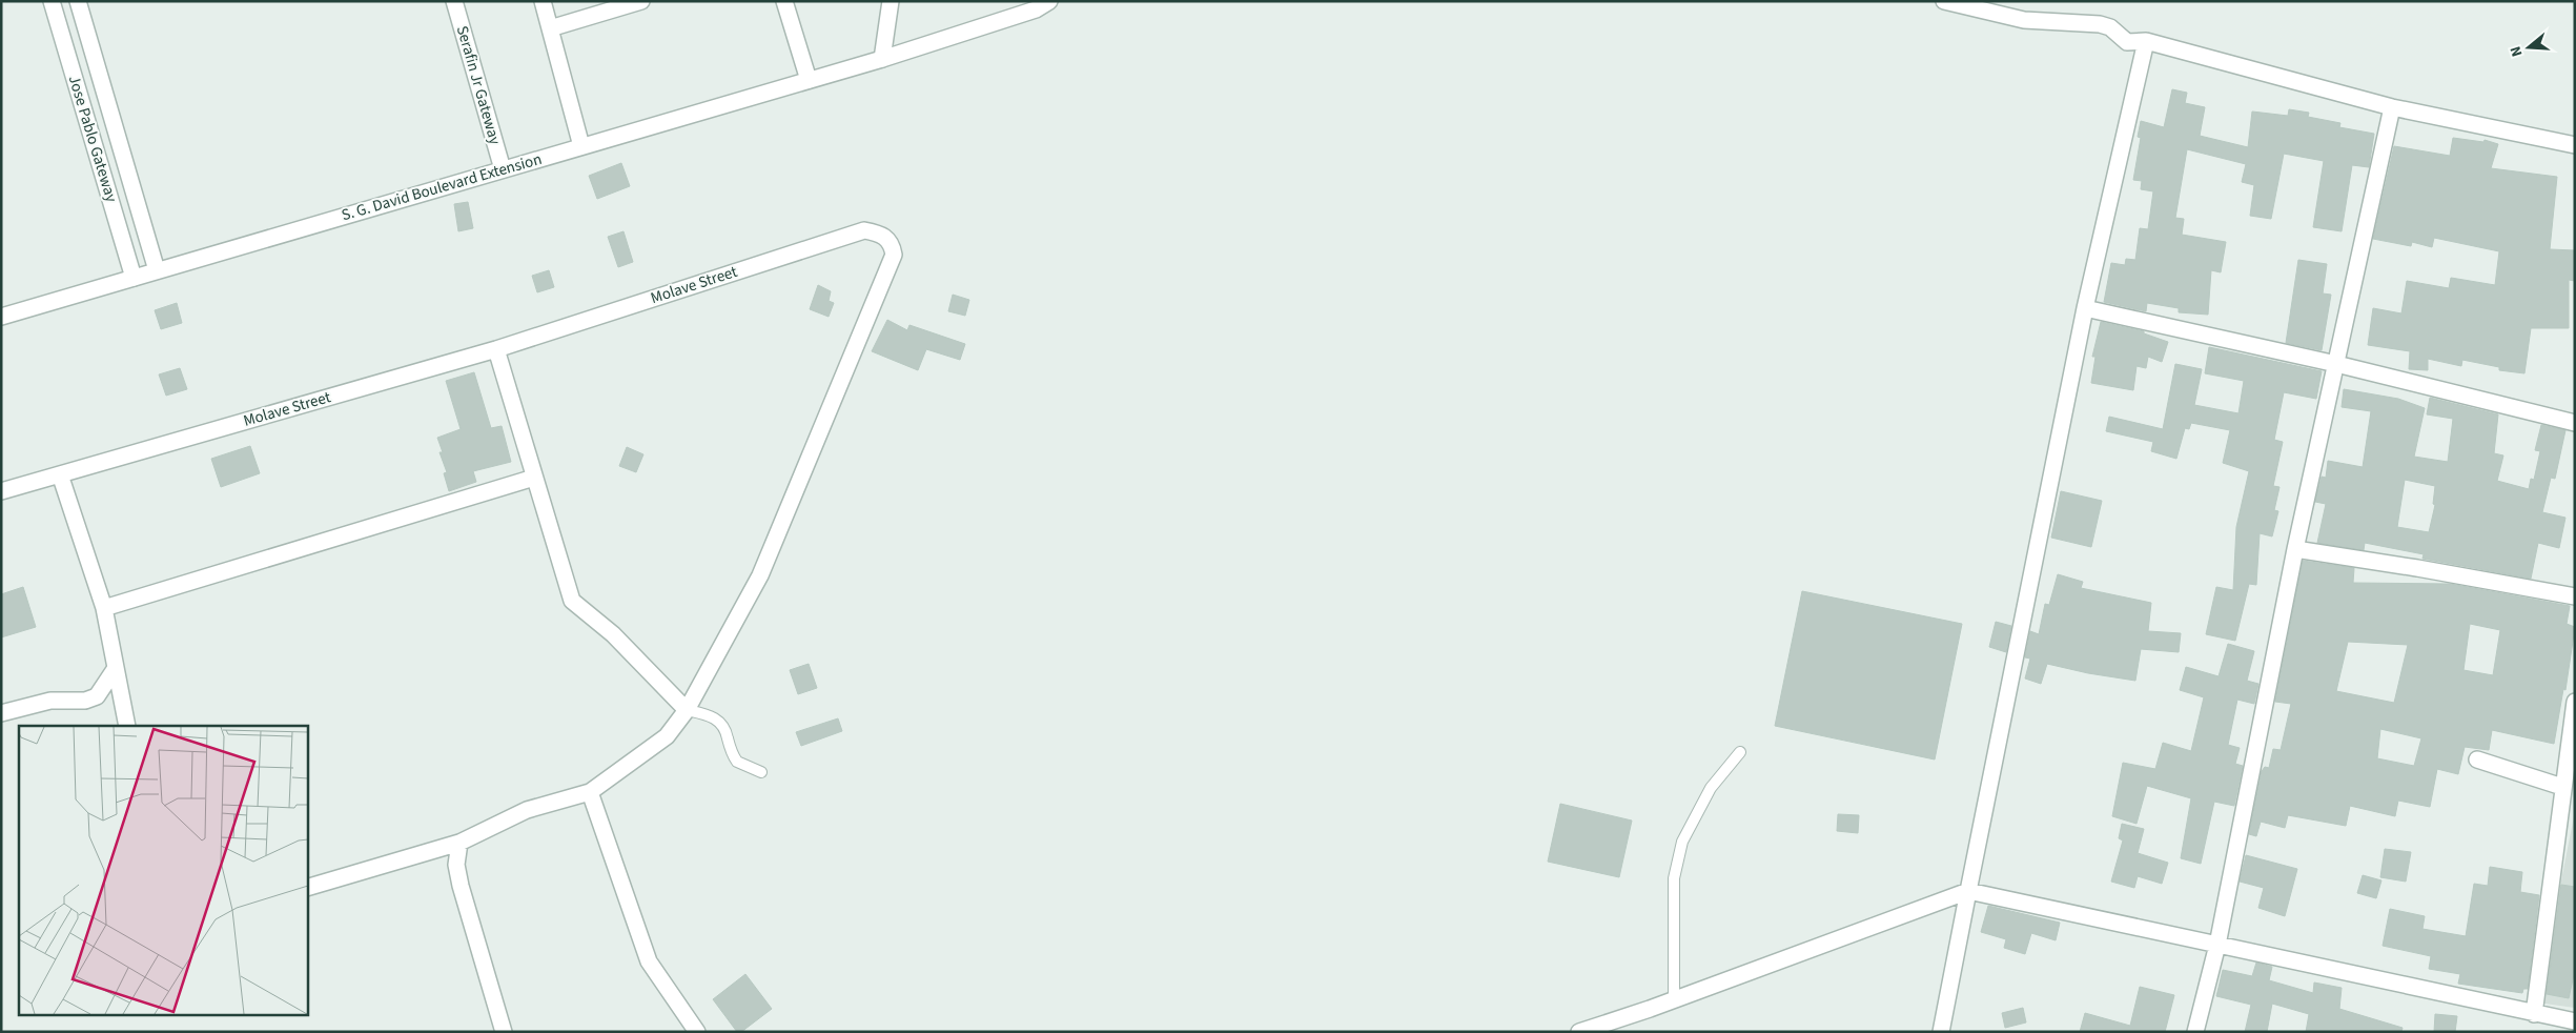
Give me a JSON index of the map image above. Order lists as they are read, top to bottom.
{
  "streets": {
    "street": [
      "Serafin Jr Gateway",
      "Jose Pablo Gateway",
      "S. G. David Boulevard Extension",
      "Molave Street"
    ]
  },
  "crossings": [
    ["Serafin Jr Gateway", "S. G. David Boulevard Extension"],
    ["Jose Pablo Gateway", "S. G. David Boulevard Extension"]
  ],
  "north": "left"
}
